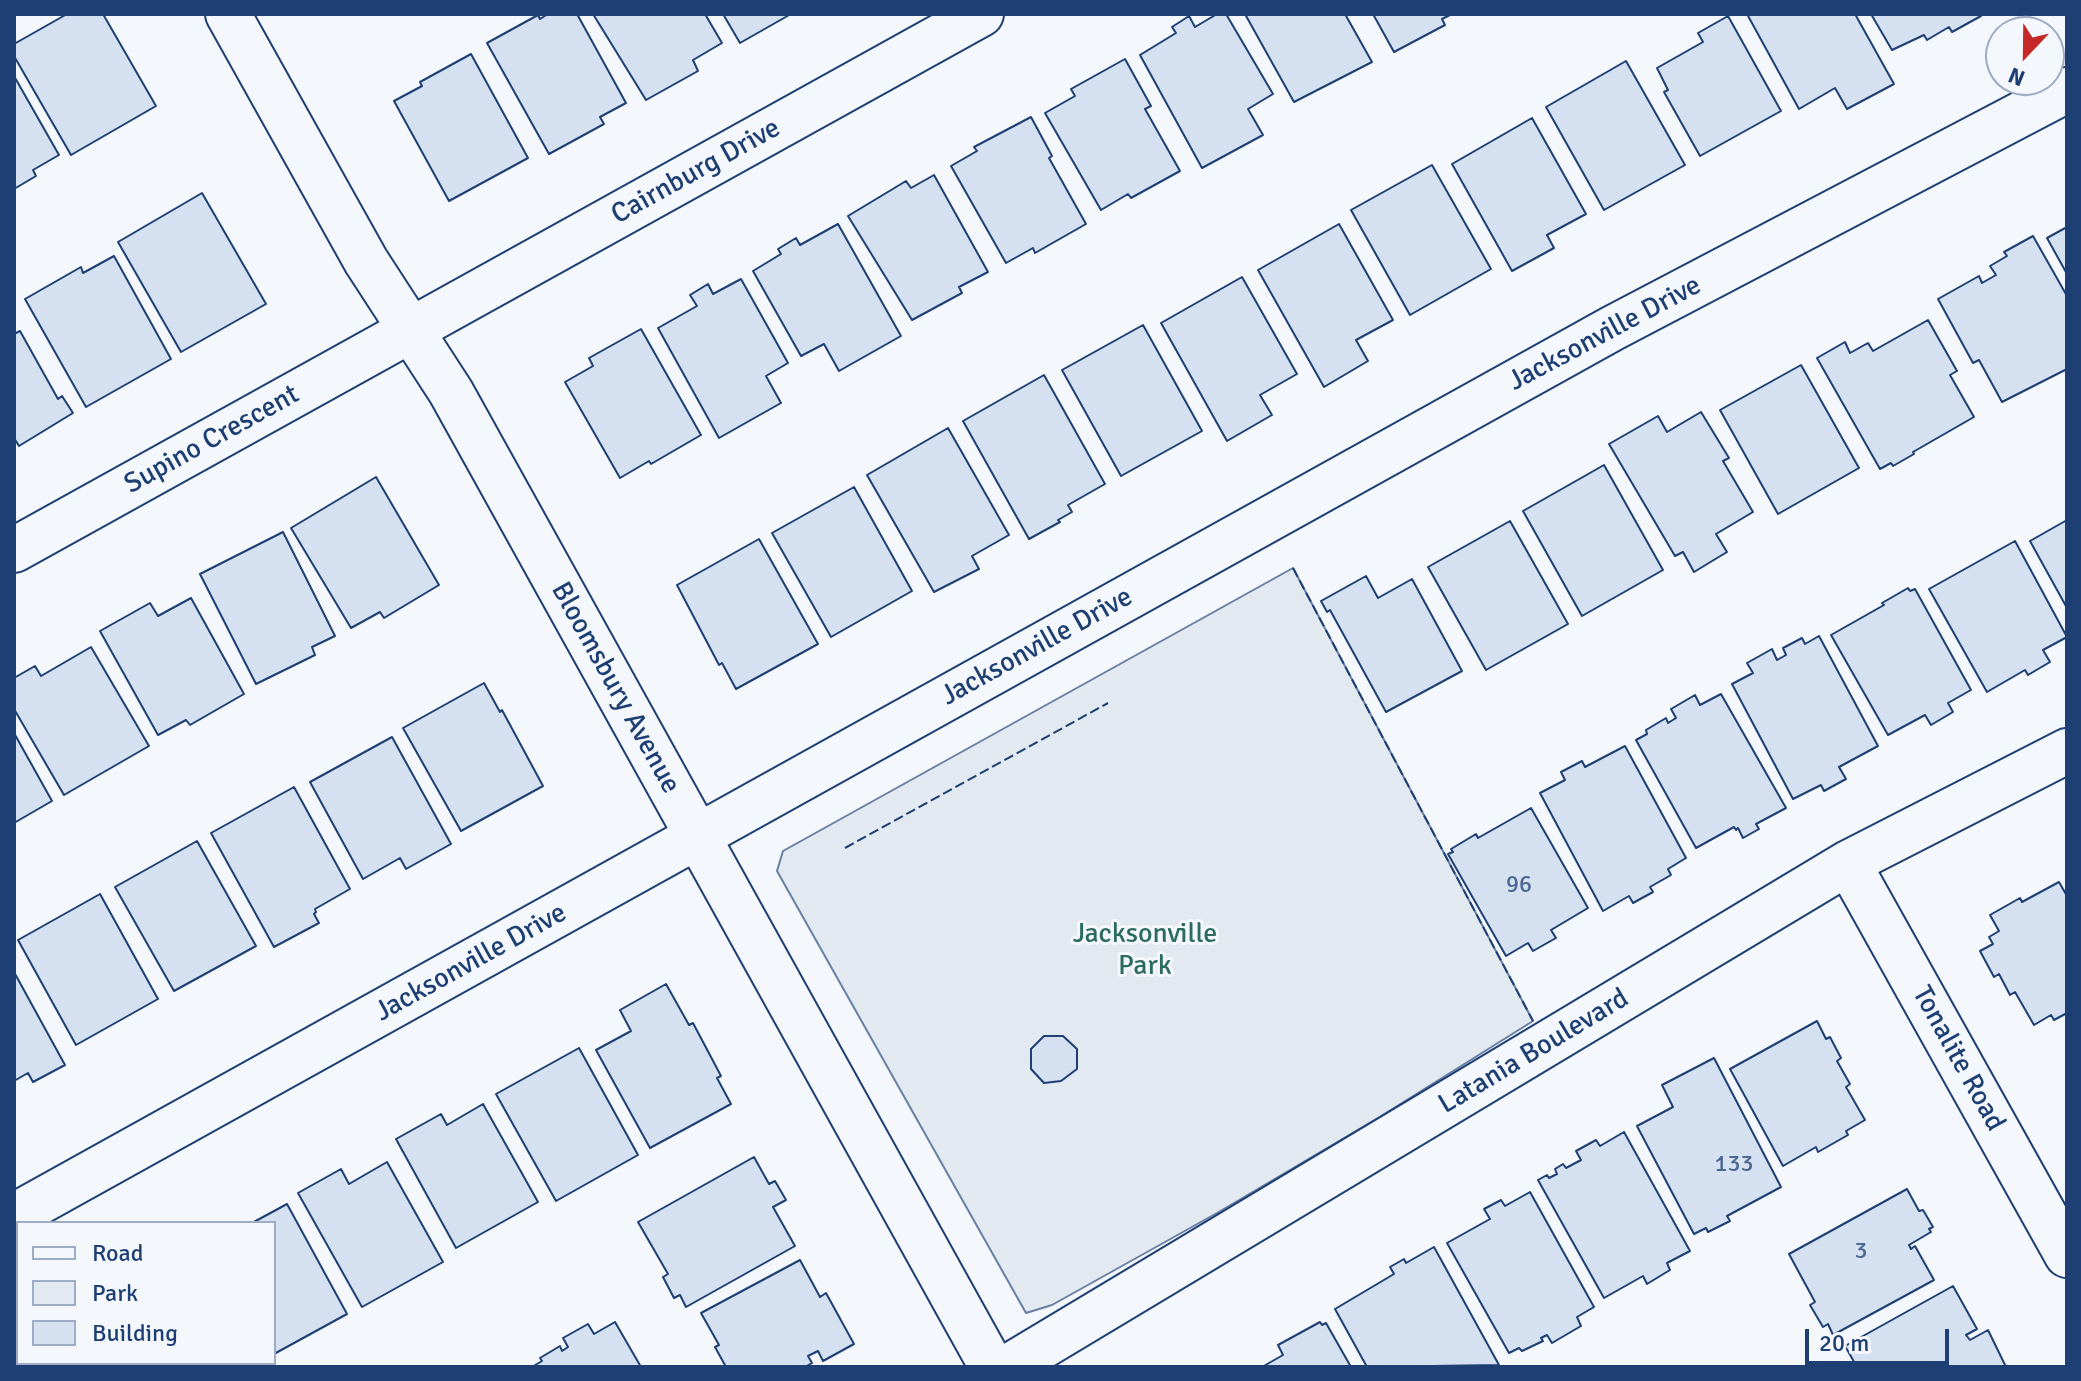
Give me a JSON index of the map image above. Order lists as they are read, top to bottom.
{
  "streets": {
    "street": [
      "Cairnburg Drive",
      "Jacksonville Drive",
      "Supino Crescent",
      "Bloomsbury Avenue",
      "Latania Boulevard",
      "Tonalite Road"
    ]
  },
  "crossings": [
    ["Cairnburg Drive", "Supino Crescent"],
    ["Cairnburg Drive", "Bloomsbury Avenue"],
    ["Jacksonville Drive", "Bloomsbury Avenue"],
    ["Supino Crescent", "Bloomsbury Avenue"],
    ["Latania Boulevard", "Tonalite Road"]
  ],
  "parks": ["Jacksonville Park"],
  "house_numbers": ["96", "133", "3"],
  "legend": ["Road", "Park", "Building"],
  "scale_bar": "20 m",
  "north": "bottom"
}
